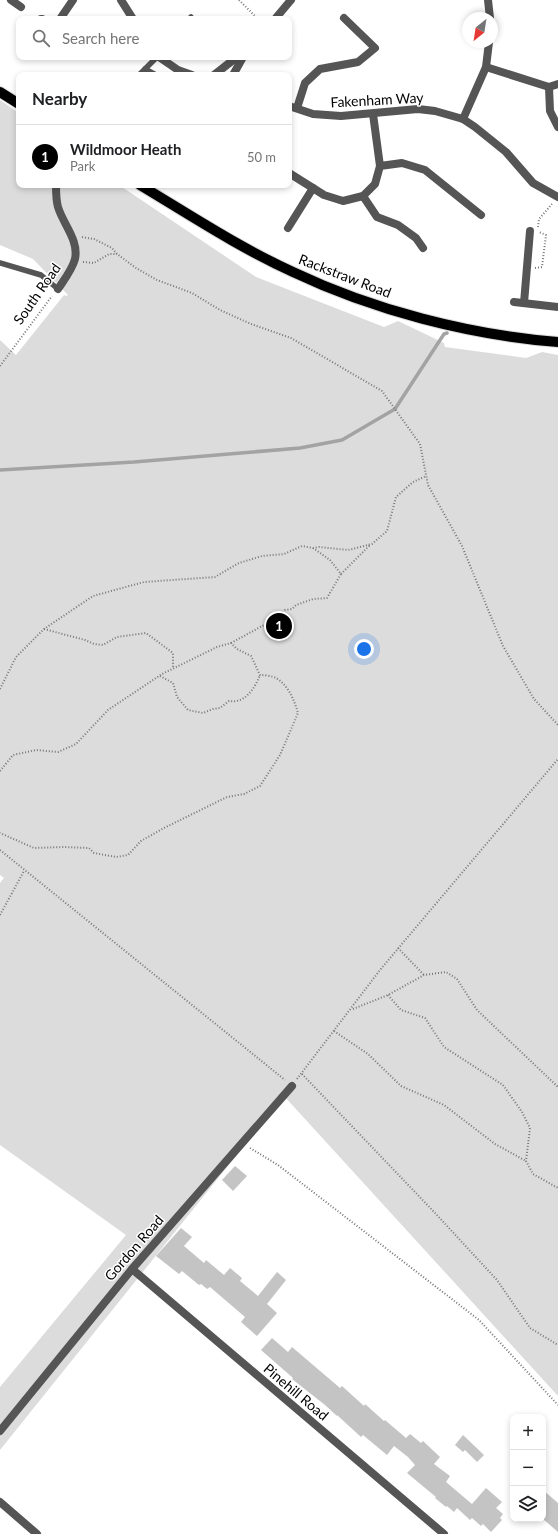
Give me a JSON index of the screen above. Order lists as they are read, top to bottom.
{
  "streets": {
    "main road": ["Rackstraw Road"],
    "street": [
      "Fakenham Way",
      "South Road",
      "Gordon Road",
      "Pinehill Road"
    ]
  },
  "crossings": [
    ["Gordon Road", "Pinehill Road"]
  ],
  "north": "bottom left",
  "page": {
    "search": "Search here",
    "heading": "Nearby",
    "list": [
      {
        "mark": "1",
        "name": "Wildmoor Heath",
        "note": "Park",
        "value": "50 m"
      }
    ],
    "pins": "1",
    "map_buttons": ["+", "−"]
  }
}
